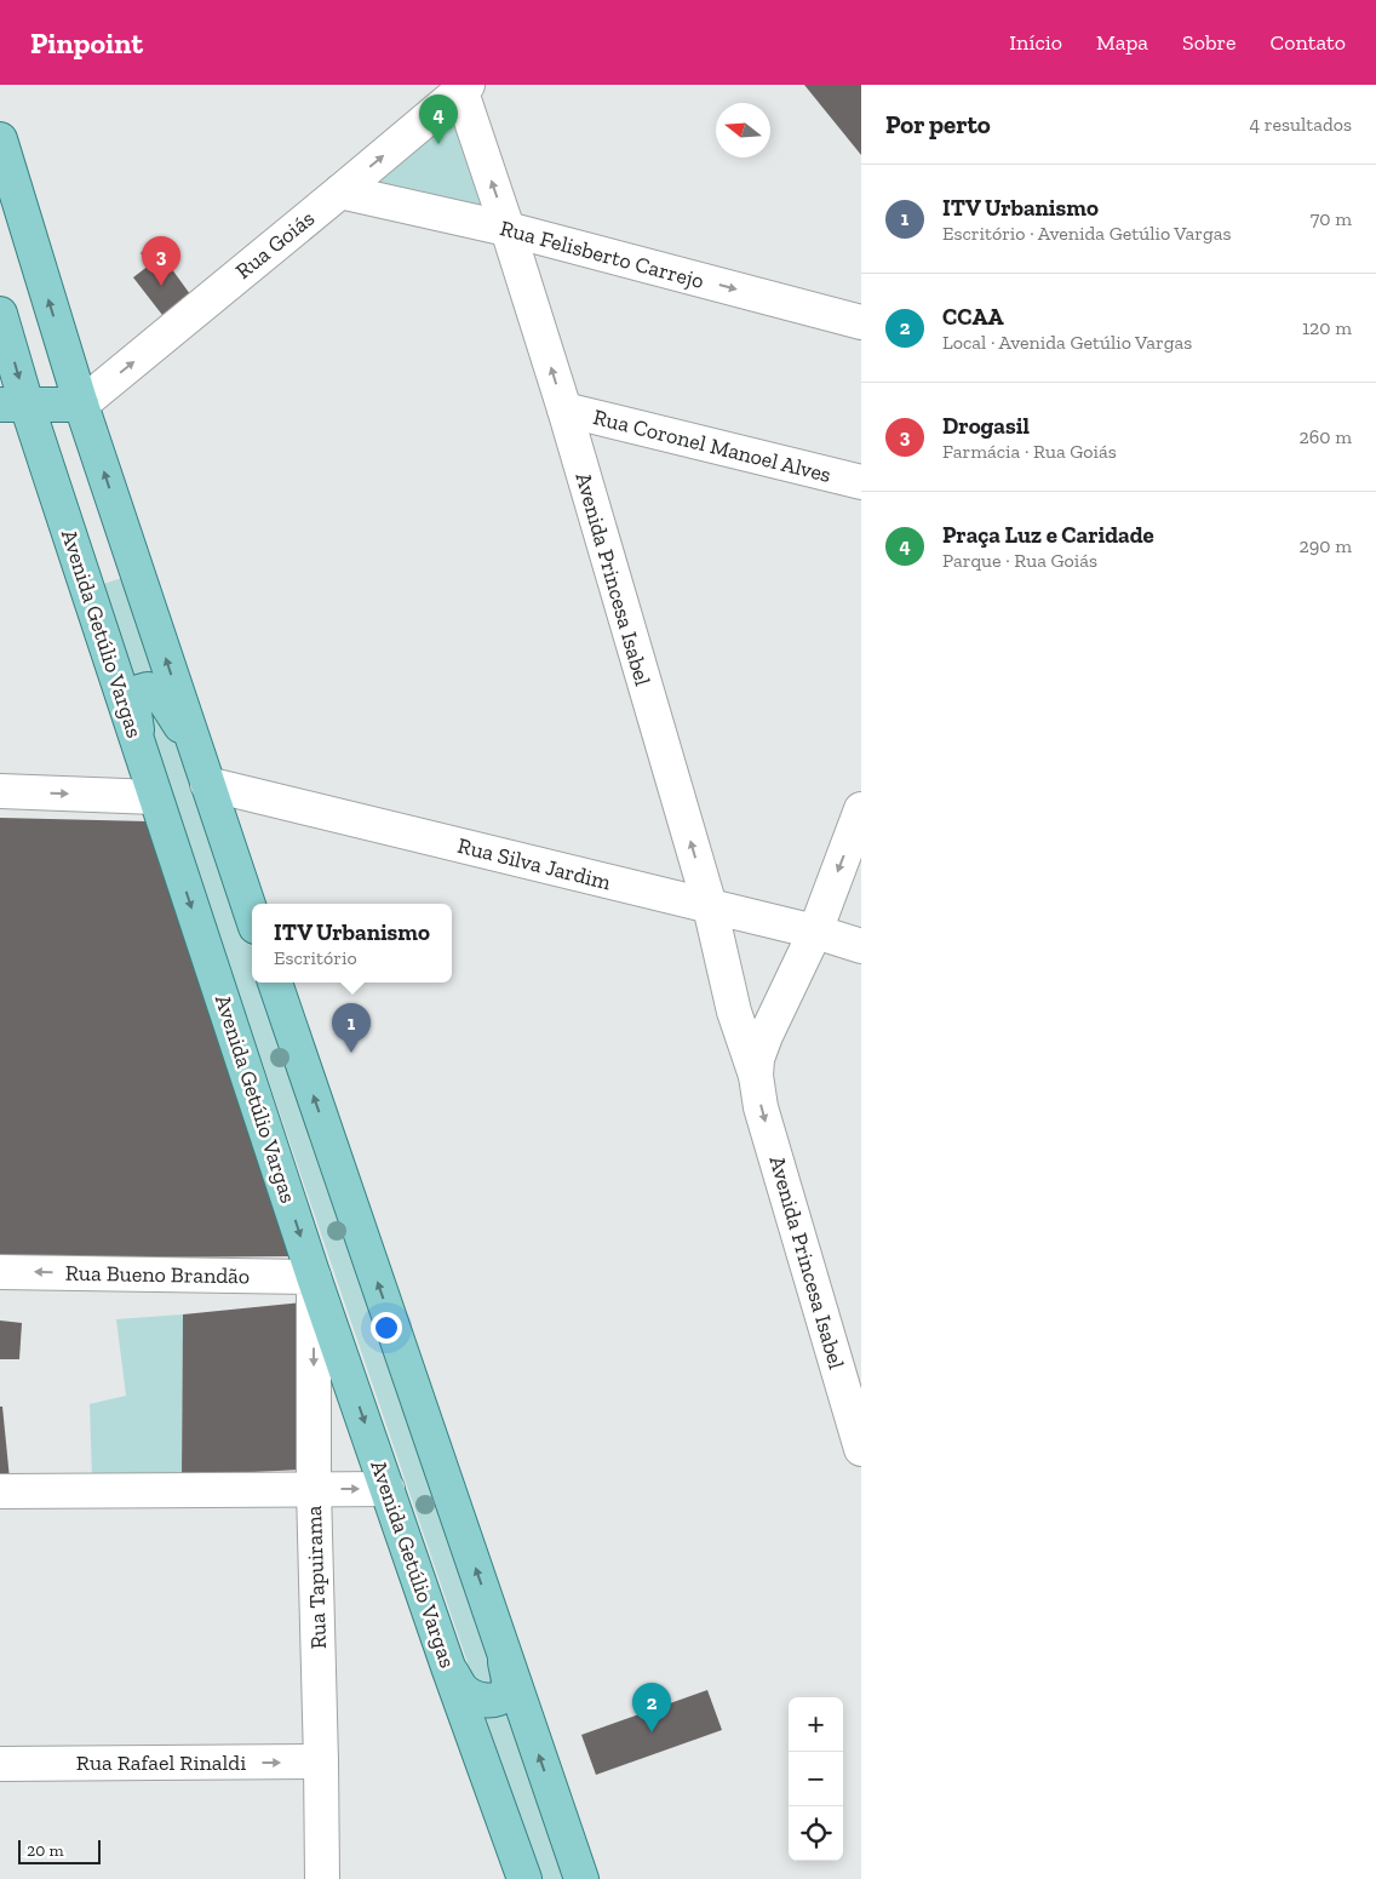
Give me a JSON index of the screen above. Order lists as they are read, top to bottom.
{
  "streets": {
    "main road": ["Avenida Getúlio Vargas"],
    "street": [
      "Rua Goiás",
      "Rua Felisberto Carrejo",
      "Rua Coronel Manoel Alves",
      "Avenida Princesa Isabel",
      "Rua Silva Jardim",
      "Rua Bueno Brandão",
      "Rua Tapuirama",
      "Rua Rafael Rinaldi"
    ]
  },
  "crossings": [
    ["Rua Goiás", "Rua Felisberto Carrejo"],
    ["Rua Goiás", "Avenida Princesa Isabel"],
    ["Rua Felisberto Carrejo", "Avenida Princesa Isabel"],
    ["Rua Coronel Manoel Alves", "Avenida Princesa Isabel"],
    ["Avenida Princesa Isabel", "Rua Silva Jardim"],
    ["Avenida Getúlio Vargas", "Rua Bueno Brandão"],
    ["Avenida Getúlio Vargas", "Rua Tapuirama"],
    ["Rua Bueno Brandão", "Rua Tapuirama"],
    ["Rua Tapuirama", "Rua Rafael Rinaldi"]
  ],
  "one_way": ["Rua Goiás", "Rua Felisberto Carrejo", "Rua Tapuirama"],
  "scale_bar": "20 m",
  "north": "left",
  "page": {
    "header": "Pinpoint",
    "nav": [
      "Início",
      "Mapa",
      "Sobre",
      "Contato"
    ],
    "heading": ["Por perto", "4 resultados"],
    "pins": [
      "4",
      "3",
      "1",
      "2"
    ],
    "list": [
      {
        "mark": "1",
        "name": "ITV Urbanismo",
        "note": "Escritório · Avenida Getúlio Vargas",
        "value": "70 m"
      },
      {
        "mark": "2",
        "name": "CCAA",
        "note": "Local · Avenida Getúlio Vargas",
        "value": "120 m"
      },
      {
        "mark": "3",
        "name": "Drogasil",
        "note": "Farmácia · Rua Goiás",
        "value": "260 m"
      },
      {
        "mark": "4",
        "name": "Praça Luz e Caridade",
        "note": "Parque · Rua Goiás",
        "value": "290 m"
      }
    ],
    "popup": ["ITV Urbanismo", "Escritório"],
    "map_buttons": ["+", "−"],
    "scale": "20 m"
  }
}
